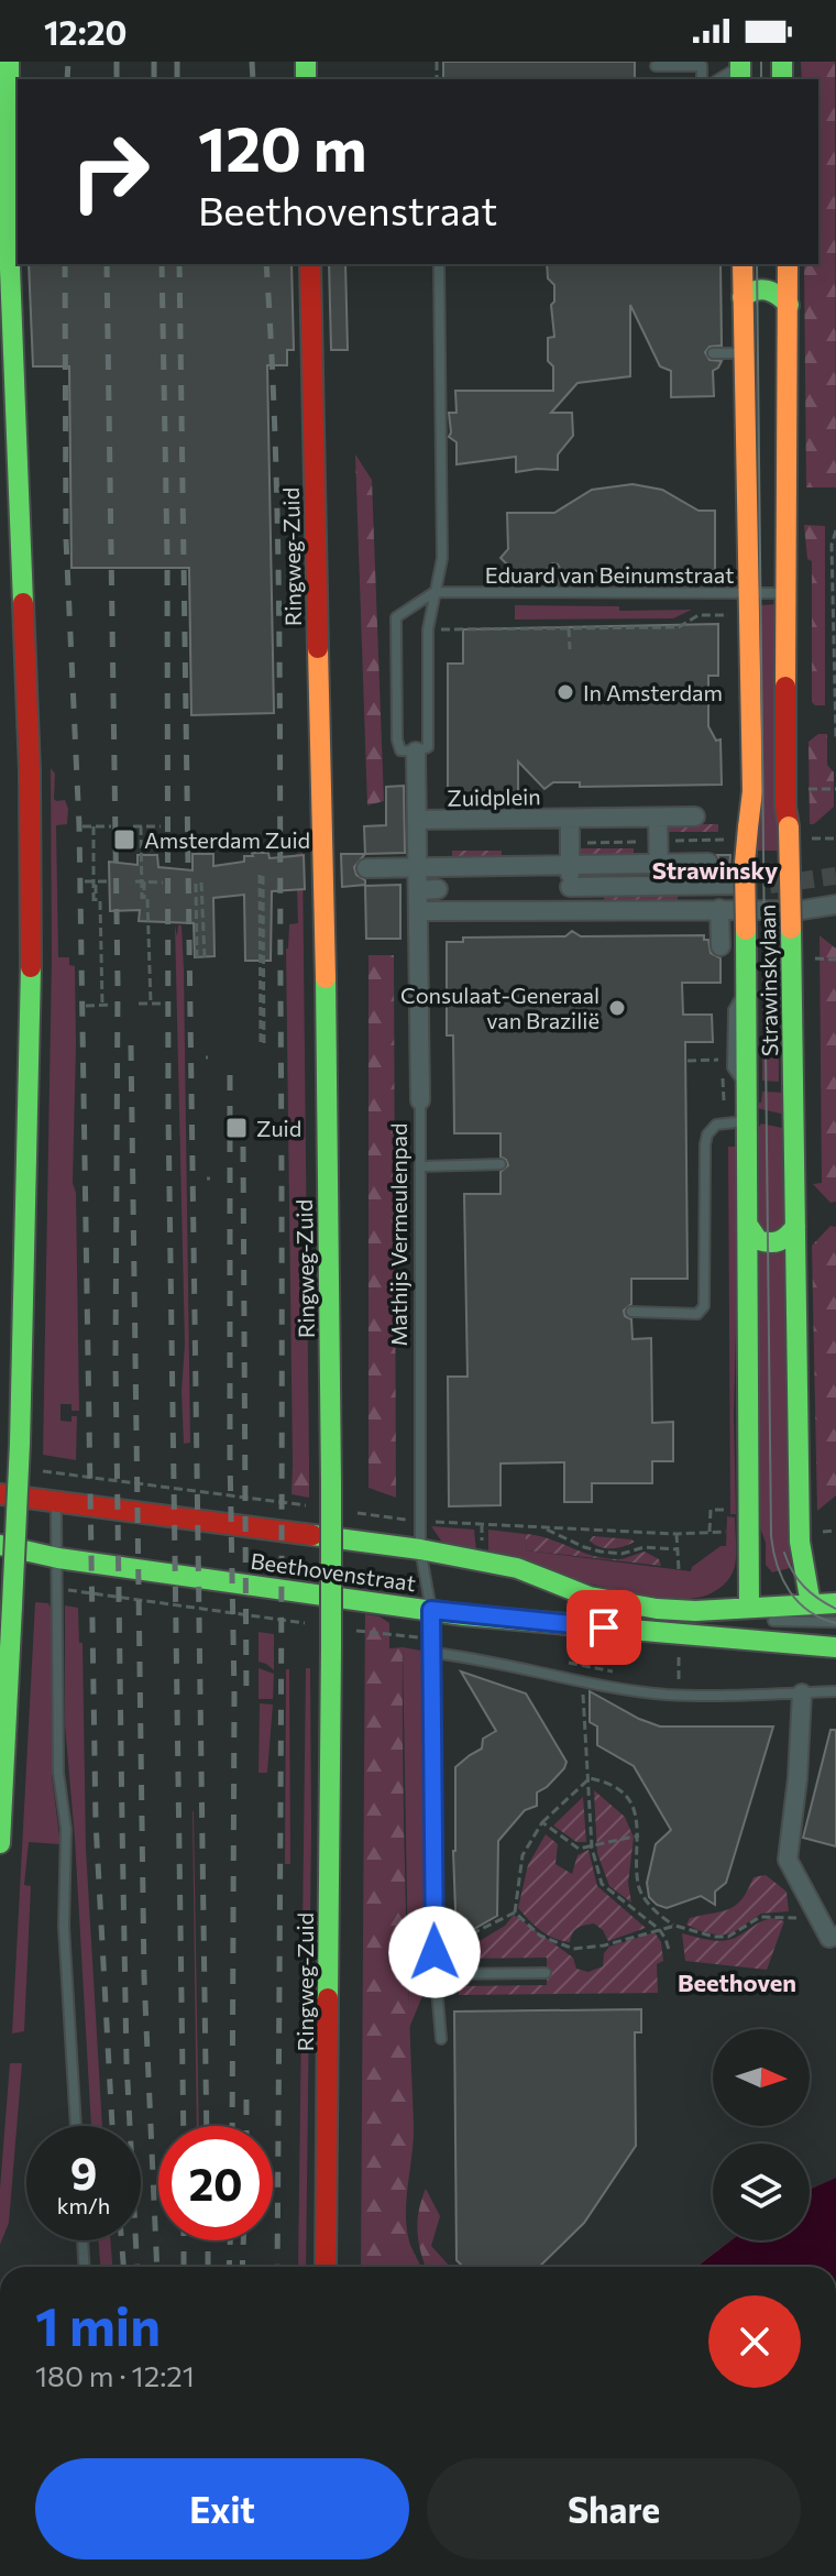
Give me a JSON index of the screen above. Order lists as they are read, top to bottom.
{
  "streets": {
    "main road": ["Ringweg-Zuid", "Strawinskylaan", "Beethovenstraat"],
    "street": ["Zuidplein", "Mathijs Vermeulenpad"],
    "lane": ["Eduard van Beinumstraat"]
  },
  "crossings": [
    ["Eduard van Beinumstraat", "Strawinskylaan"],
    ["Zuidplein", "Mathijs Vermeulenpad"],
    ["Strawinskylaan", "Beethovenstraat"],
    ["Mathijs Vermeulenpad", "Beethovenstraat"]
  ],
  "districts": ["Strawinsky", "Beethoven"],
  "places": {
    "other": ["In Amsterdam", "Consulaat-Generaal van Brazilië"],
    "transit": ["Amsterdam Zuid", "Zuid"]
  },
  "north": "right",
  "page": {
    "status": "12:20",
    "turn": ["120 m", "Beethovenstraat"],
    "speed": "9 km/h",
    "limit": "20",
    "heading": ["1 min", "180 m · 12:21"],
    "buttons": ["Exit", "Share"]
  }
}
